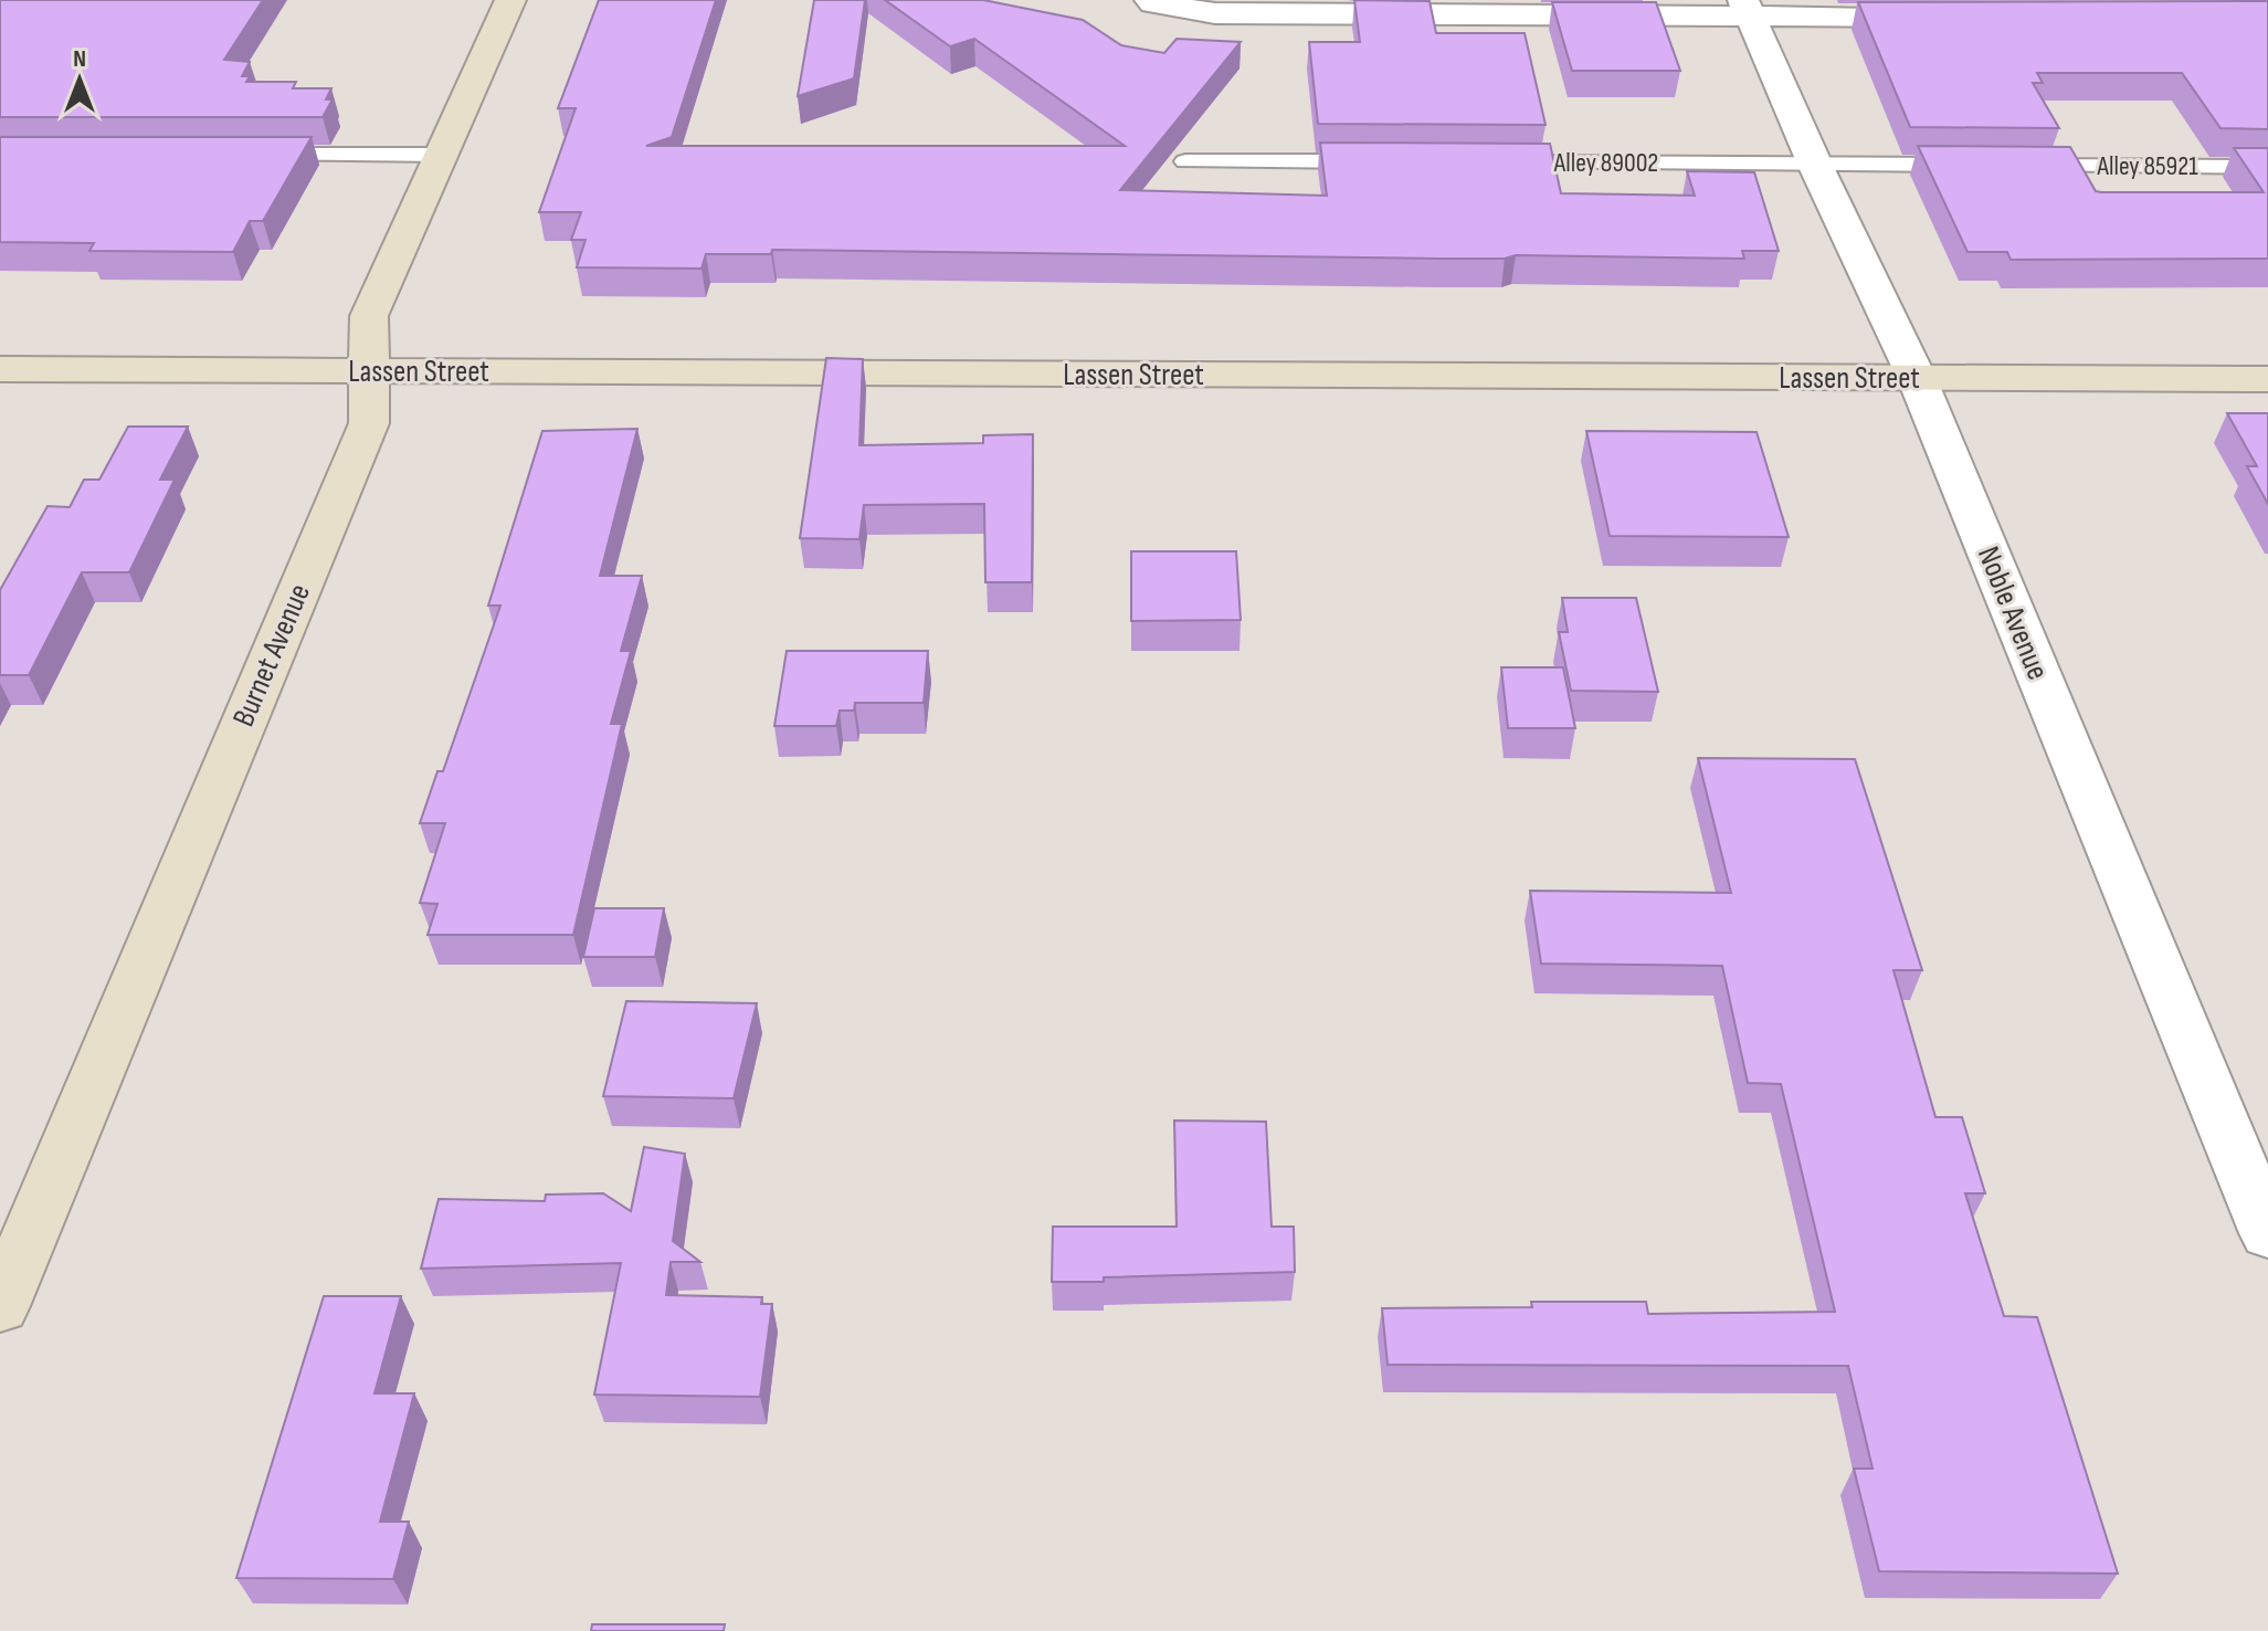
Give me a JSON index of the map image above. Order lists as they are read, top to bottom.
{
  "streets": {
    "main road": ["Lassen Street", "Burnet Avenue"],
    "street": ["Noble Avenue"],
    "lane": ["Alley 89002", "Alley 85921"]
  },
  "crossings": [
    ["Alley 89002", "Noble Avenue"],
    ["Lassen Street", "Noble Avenue"],
    ["Lassen Street", "Burnet Avenue"]
  ],
  "north": "top"
}
